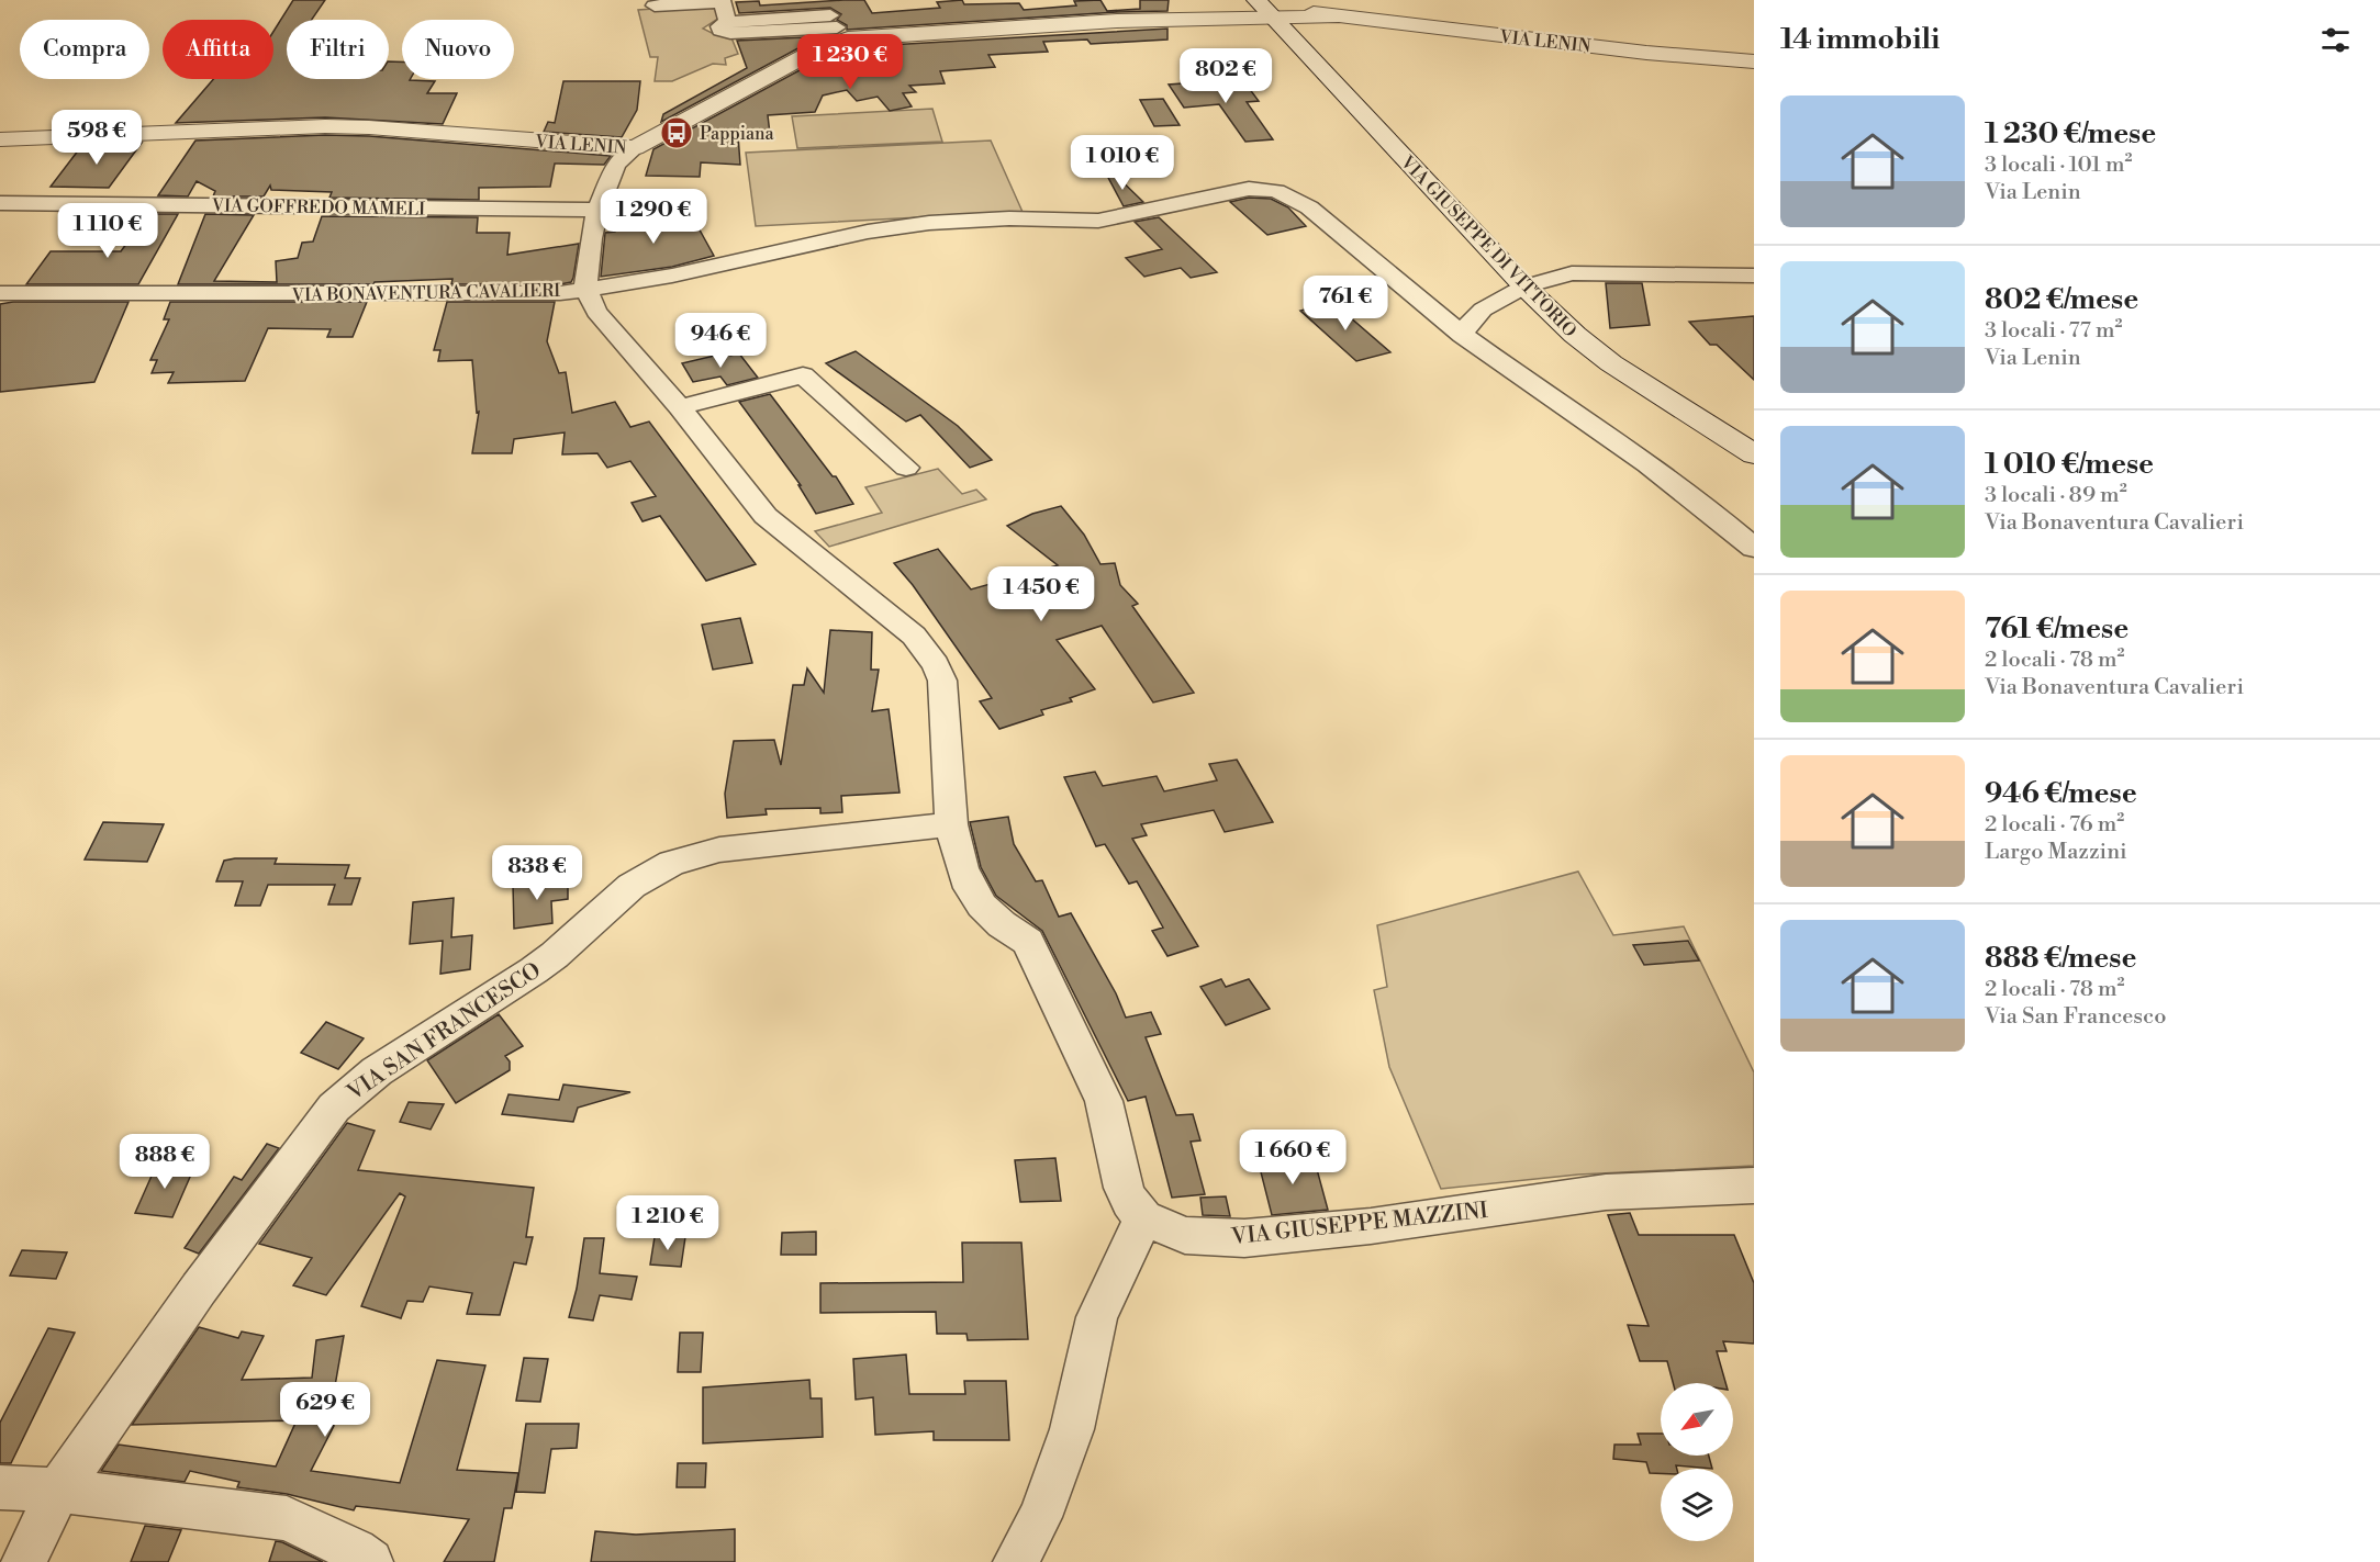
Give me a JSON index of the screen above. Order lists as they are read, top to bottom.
{
  "streets": {
    "street": [
      "VIA LENIN",
      "VIA GOFFREDO MAMELI",
      "VIA GIUSEPPE DI VITTORIO",
      "VIA BONAVENTURA CAVALIERI",
      "VIA SAN FRANCESCO",
      "VIA GIUSEPPE MAZZINI"
    ]
  },
  "crossings": [
    ["VIA LENIN", "VIA GIUSEPPE DI VITTORIO"]
  ],
  "places": {
    "bus stop": ["Pappiana"]
  },
  "north": "bottom left",
  "page": {
    "heading": "14 immobili",
    "chip": [
      "Compra",
      "Affitta",
      "Filtri",
      "Nuovo"
    ],
    "price": [
      "1 230 €",
      "802 €",
      "598 €",
      "1 010 €",
      "1 290 €",
      "1 110 €",
      "761 €",
      "946 €",
      "1 450 €",
      "838 €",
      "1 660 €",
      "888 €",
      "1 210 €",
      "629 €"
    ],
    "list": [
      {
        "name": "1 230 €/mese",
        "note": "3 locali · 101 m² · Via Lenin"
      },
      {
        "name": "802 €/mese",
        "note": "3 locali · 77 m² · Via Lenin"
      },
      {
        "name": "1 010 €/mese",
        "note": "3 locali · 89 m² · Via Bonaventura Cavalieri"
      },
      {
        "name": "761 €/mese",
        "note": "2 locali · 78 m² · Via Bonaventura Cavalieri"
      },
      {
        "name": "946 €/mese",
        "note": "2 locali · 76 m² · Largo Mazzini"
      },
      {
        "name": "888 €/mese",
        "note": "2 locali · 78 m² · Via San Francesco"
      }
    ]
  }
}
